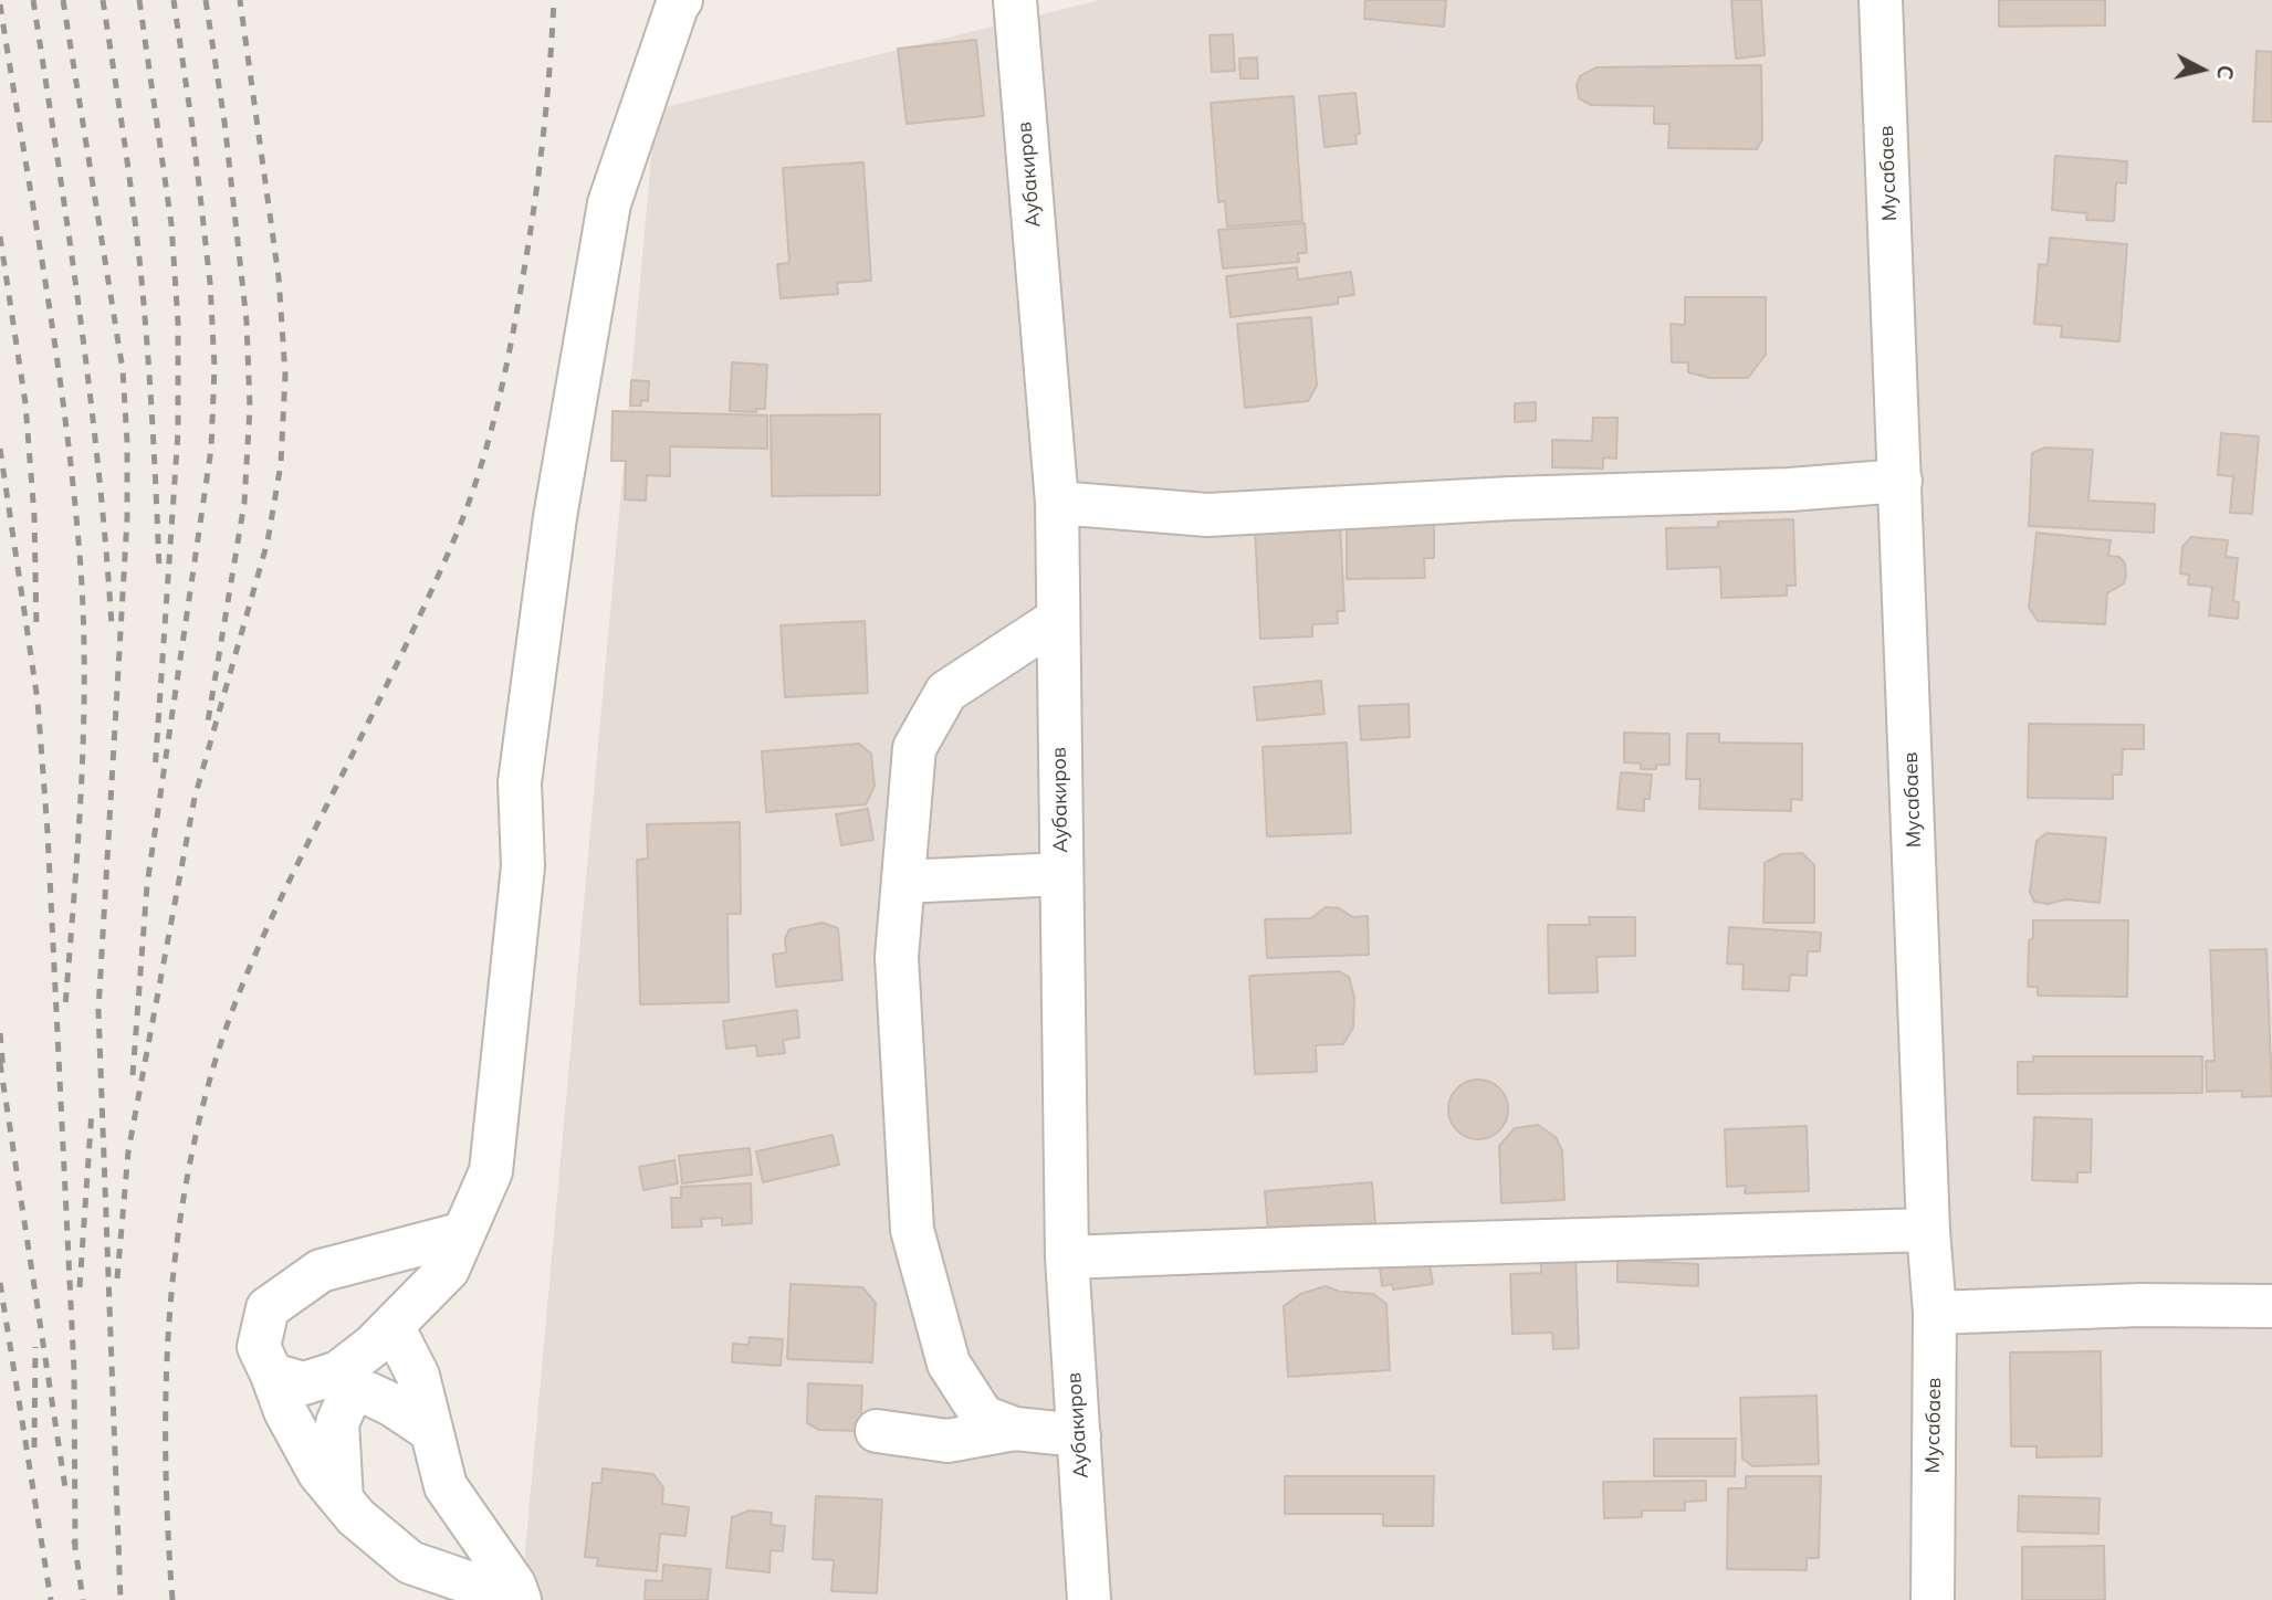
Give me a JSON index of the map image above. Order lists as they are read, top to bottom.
{
  "streets": {
    "street": ["Мусабаев", "Аубакиров"]
  },
  "north": "right"
}
